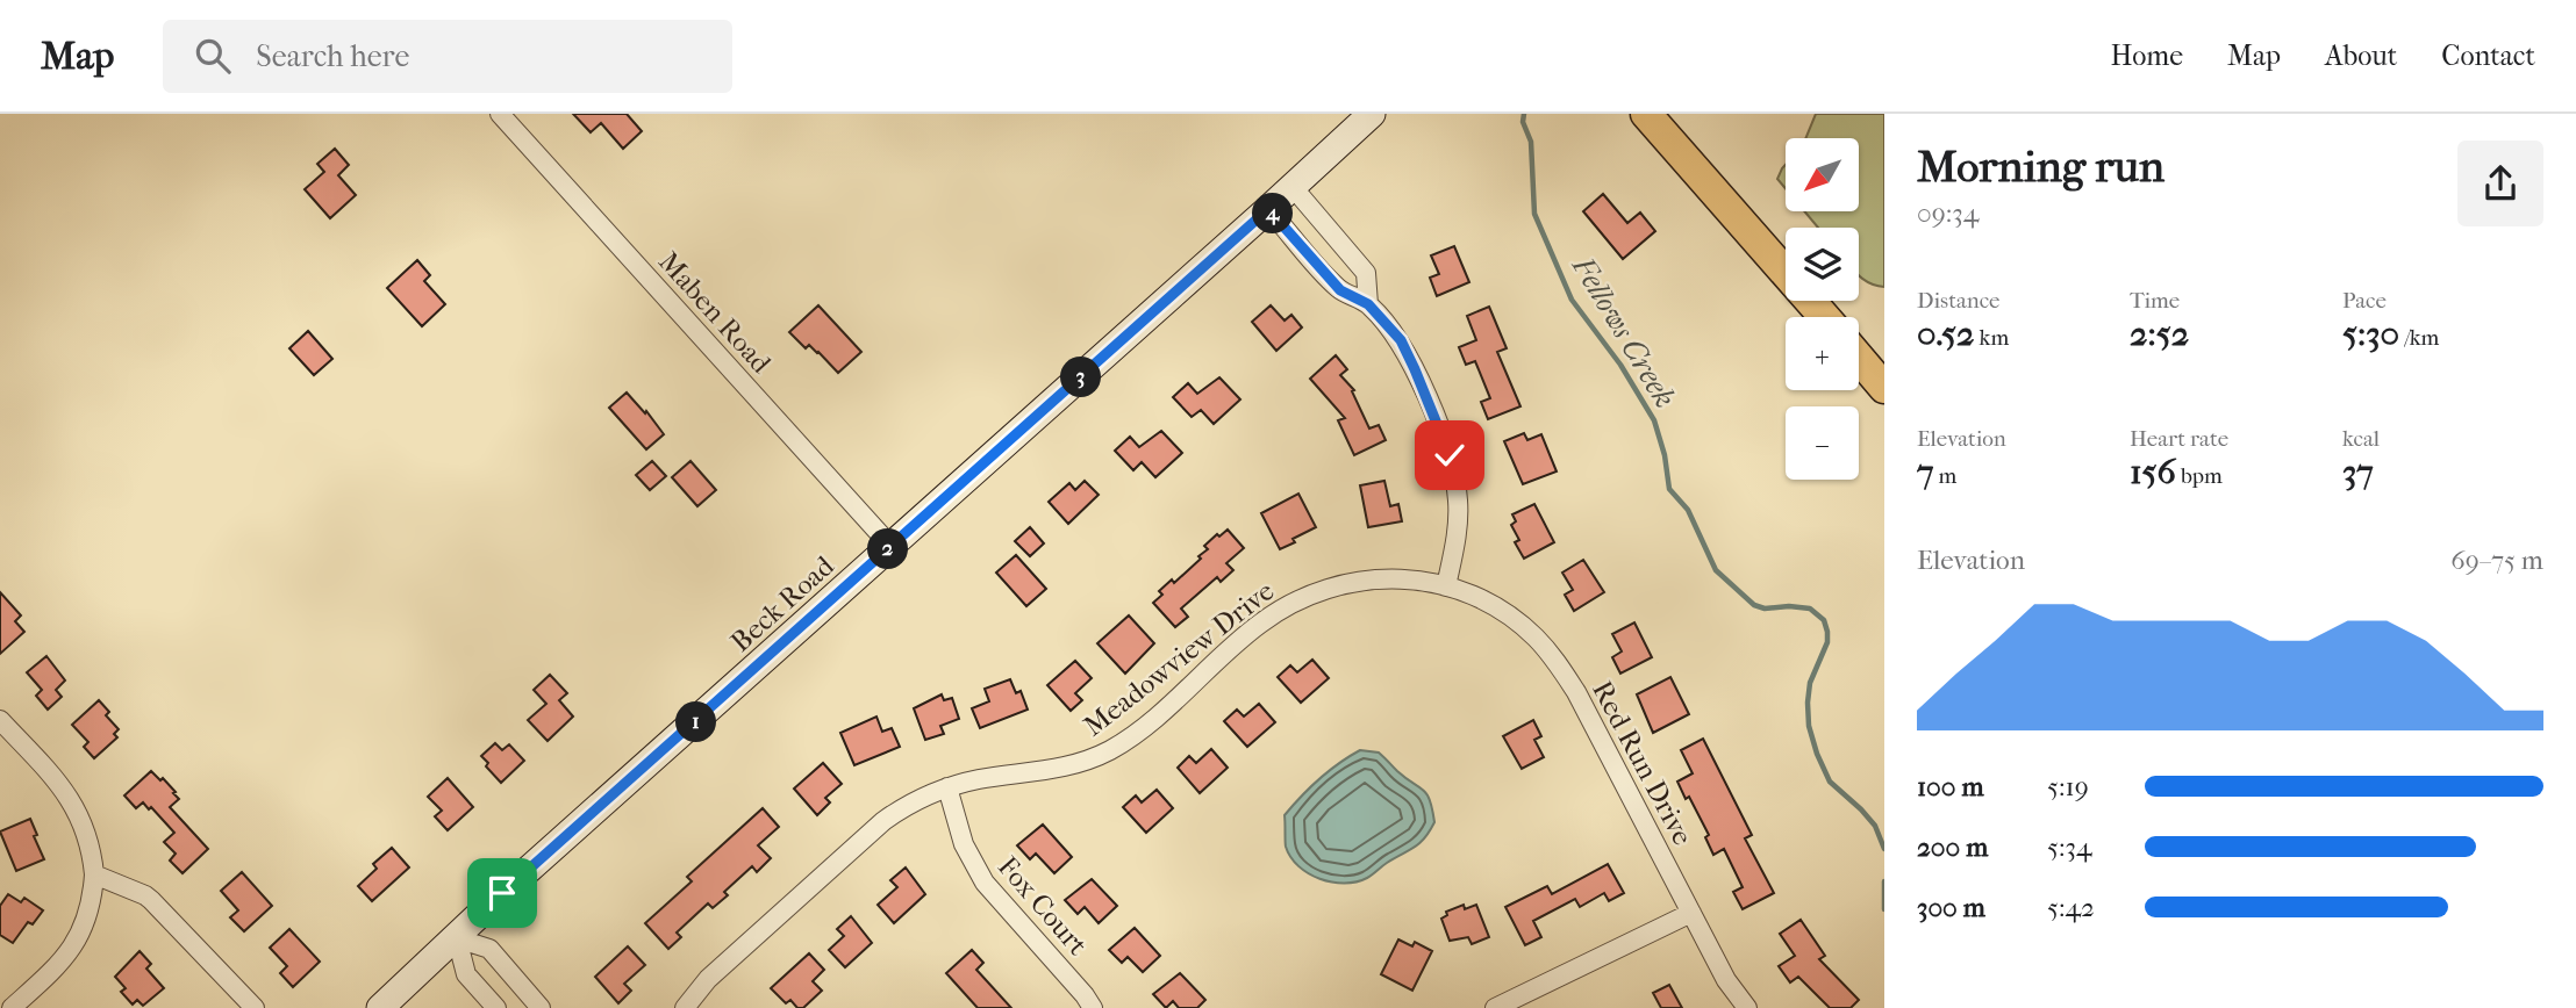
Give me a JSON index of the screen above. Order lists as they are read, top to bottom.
{
  "streets": {
    "main road": ["Beck Road"],
    "street": [
      "Maben Road",
      "Meadowview Drive",
      "Red Run Drive",
      "Fox Court"
    ]
  },
  "crossings": [
    ["Maben Road", "Beck Road"],
    ["Meadowview Drive", "Red Run Drive"],
    ["Meadowview Drive", "Fox Court"]
  ],
  "water": ["Fellows Creek"],
  "north": "bottom left",
  "page": {
    "header": "Map",
    "search": "Search here",
    "nav": [
      "Home",
      "Map",
      "About",
      "Contact"
    ],
    "heading": ["Morning run", "09:34"],
    "map_buttons": ["+", "−"],
    "pins": [
      "4",
      "3",
      "2",
      "1"
    ],
    "stats": [
      ["Distance", "0.52 km"],
      ["Time", "2:52"],
      ["Pace", "5:30 /km"],
      ["Elevation", "7 m"],
      ["Heart rate", "156 bpm"],
      ["kcal", "37"]
    ],
    "chart": ["Elevation", "69–75 m"],
    "list": [
      {
        "name": "100 m",
        "note": "5:19"
      },
      {
        "name": "200 m",
        "note": "5:34"
      },
      {
        "name": "300 m",
        "note": "5:42"
      }
    ]
  }
}
